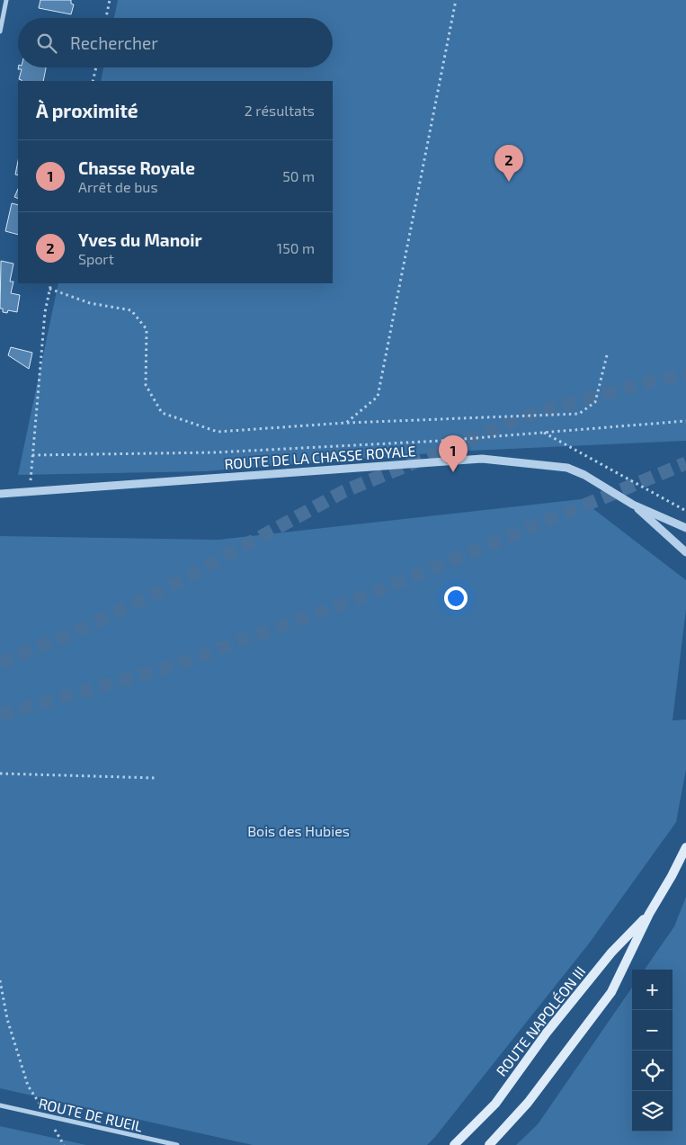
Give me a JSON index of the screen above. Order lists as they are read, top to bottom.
{
  "streets": {
    "main road": ["ROUTE NAPOLÉON III"],
    "street": ["ROUTE DE LA CHASSE ROYALE", "ROUTE DE RUEIL"]
  },
  "parks": ["Bois des Hubies"],
  "page": {
    "search": "Rechercher",
    "heading": ["À proximité", "2 résultats"],
    "list": [
      {
        "mark": "1",
        "name": "Chasse Royale",
        "note": "Arrêt de bus",
        "value": "50 m"
      },
      {
        "mark": "2",
        "name": "Yves du Manoir",
        "note": "Sport",
        "value": "150 m"
      }
    ],
    "pins": ["2", "1"],
    "map_buttons": ["+", "−"]
  }
}
